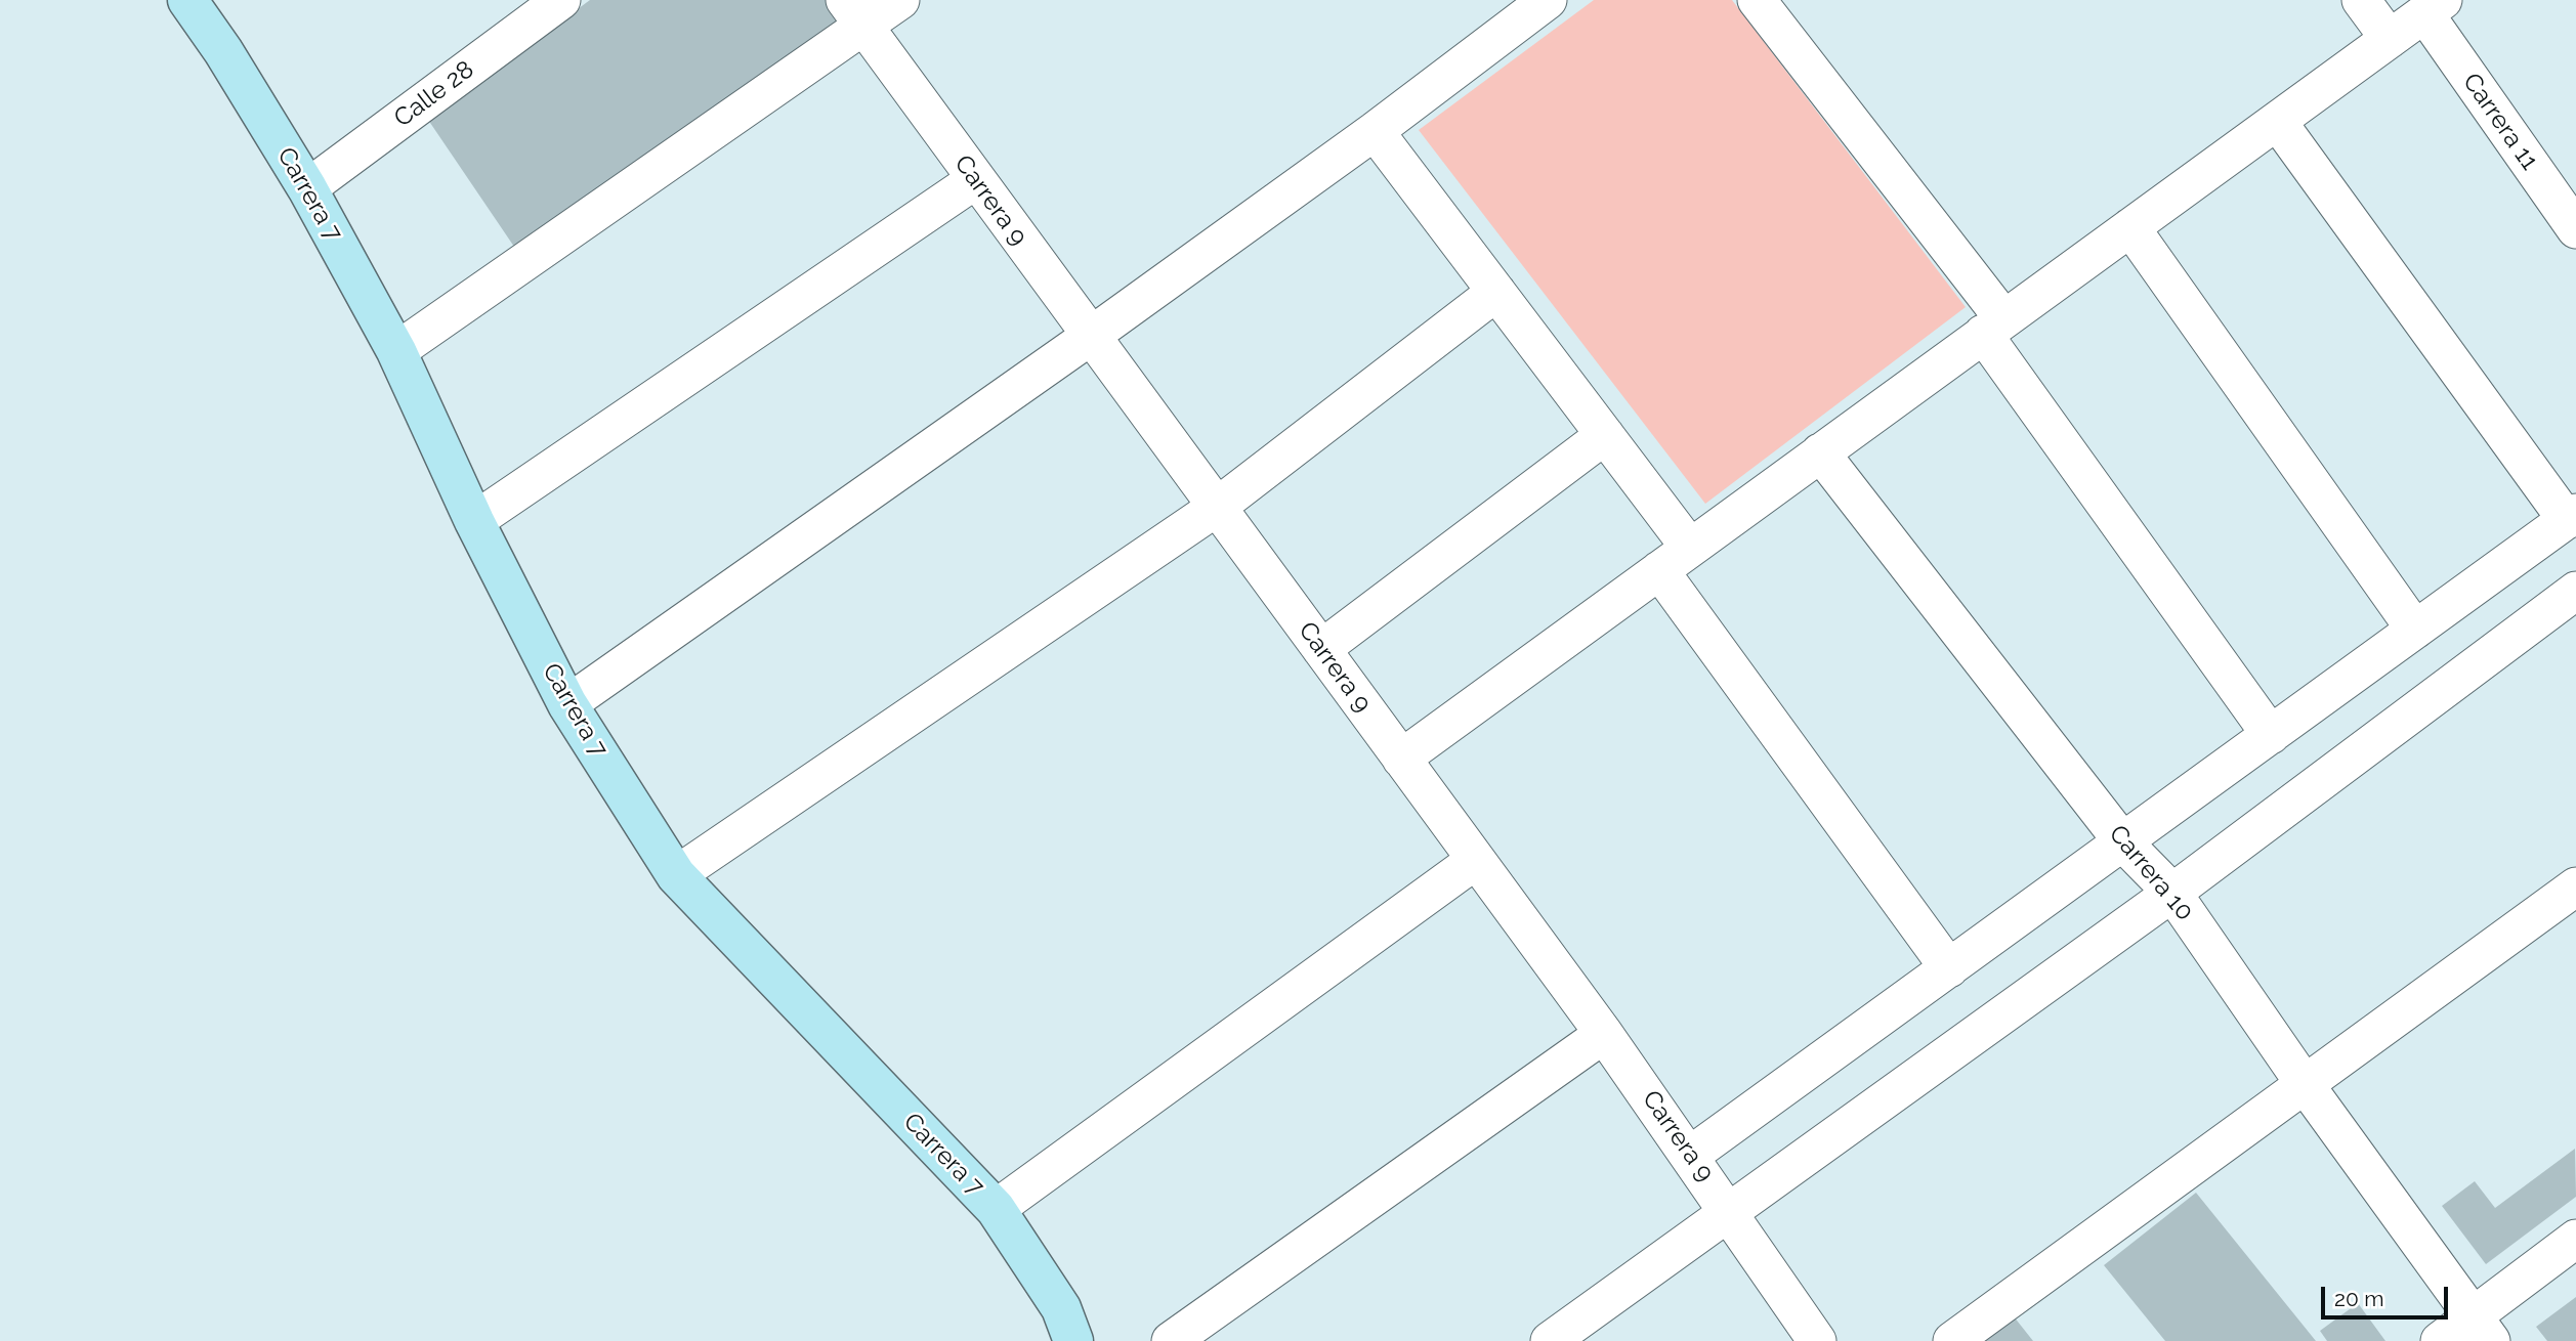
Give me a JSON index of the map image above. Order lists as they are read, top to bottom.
{
  "streets": {
    "street": [
      "Calle 28",
      "Carrera 11",
      "Carrera 7",
      "Carrera 9",
      "Carrera 10"
    ]
  },
  "crossings": [
    ["Calle 28", "Carrera 7"]
  ],
  "scale_bar": "20 m"
}
